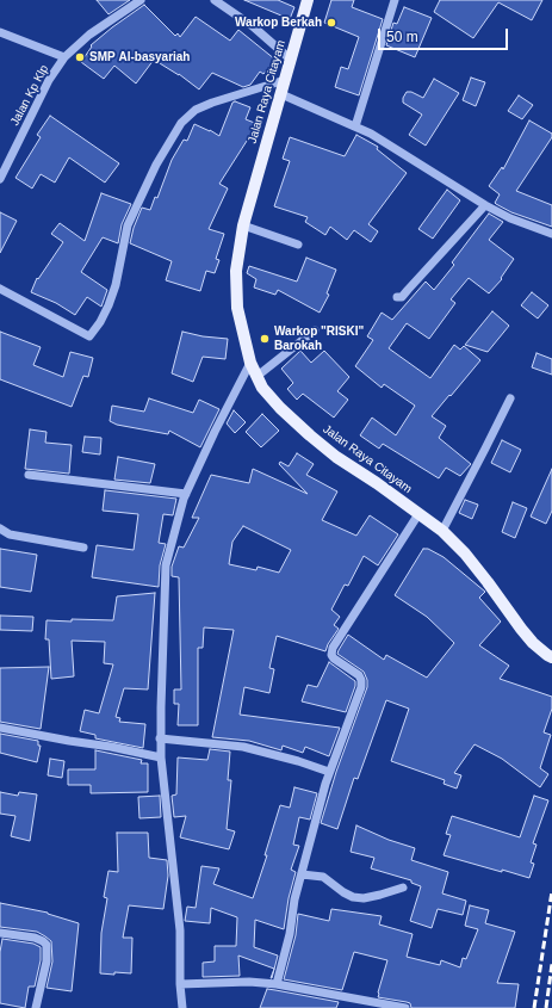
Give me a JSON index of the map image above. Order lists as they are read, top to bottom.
{
  "streets": {
    "main road": ["Jalan Raya Citayam"],
    "street": ["Jalan Kp Klp"]
  },
  "places": ["Warkop Berkah", "SMP Al-basyariah", "Warkop \"RISKI\" Barokah"],
  "scale_bar": "50 m"
}
